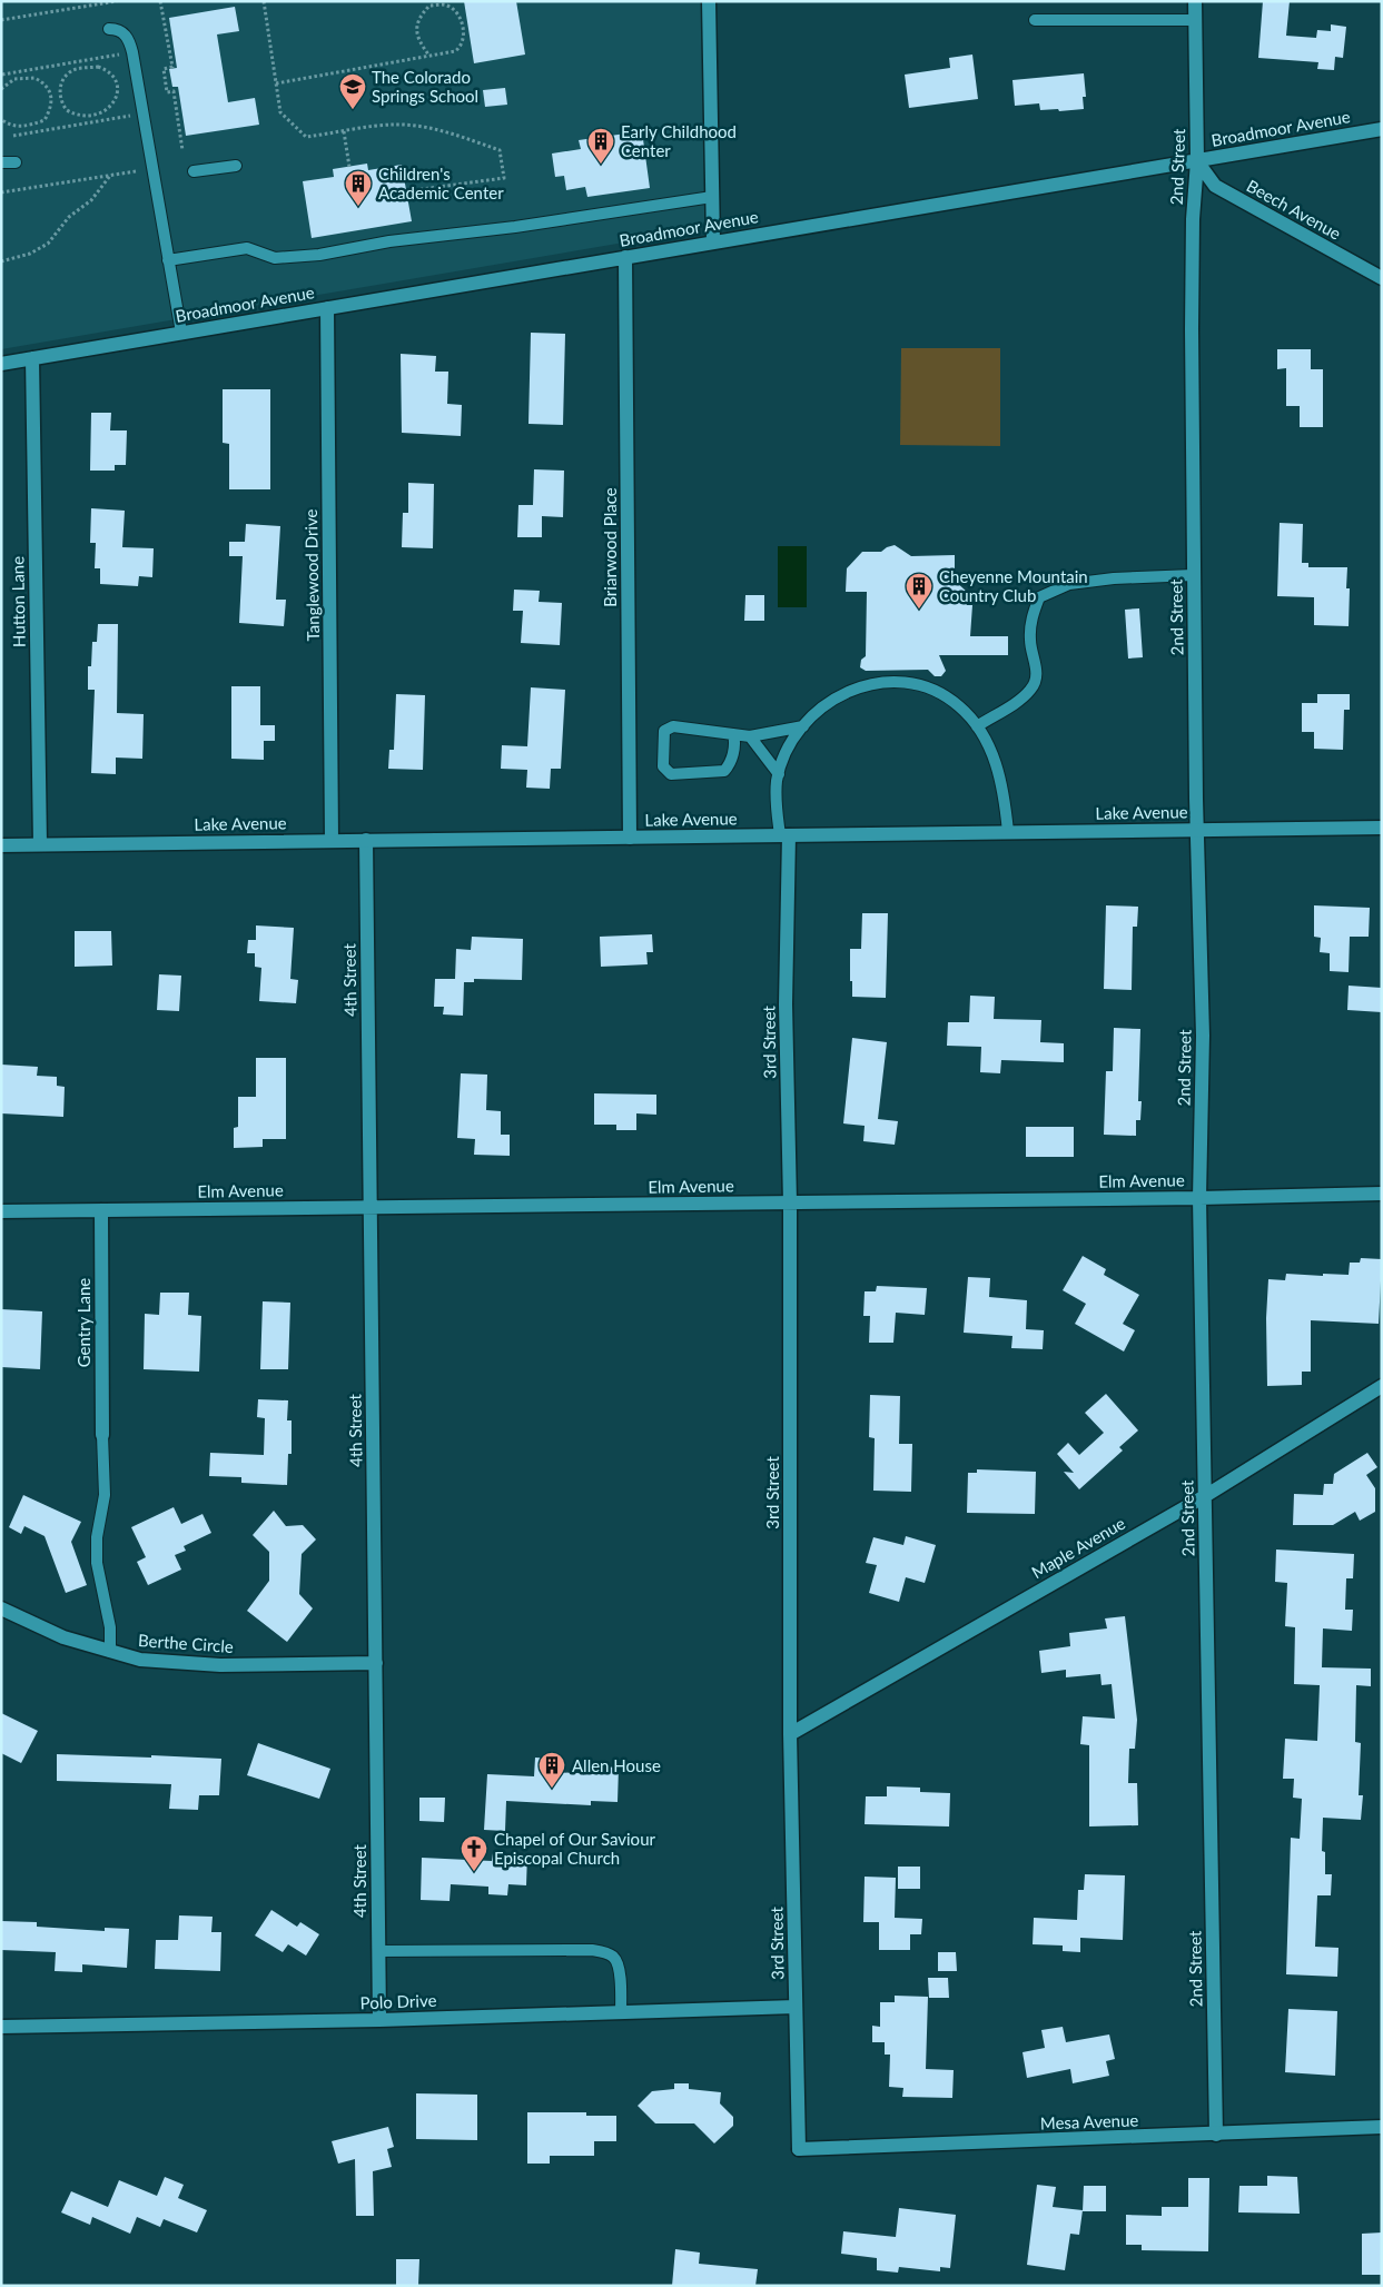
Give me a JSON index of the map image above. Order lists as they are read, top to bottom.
{
  "streets": {
    "street": [
      "Broadmoor Avenue",
      "2nd Street",
      "Beech Avenue",
      "Briarwood Place",
      "Tanglewood Drive",
      "Hutton Lane",
      "Lake Avenue",
      "4th Street",
      "3rd Street",
      "Elm Avenue",
      "Gentry Lane",
      "Maple Avenue",
      "Berthe Circle",
      "Polo Drive",
      "Mesa Avenue"
    ]
  },
  "crossings": [
    ["Broadmoor Avenue", "2nd Street"],
    ["Broadmoor Avenue", "Beech Avenue"],
    ["Broadmoor Avenue", "Briarwood Place"],
    ["Broadmoor Avenue", "Tanglewood Drive"],
    ["Broadmoor Avenue", "Hutton Lane"],
    ["2nd Street", "Beech Avenue"],
    ["2nd Street", "Lake Avenue"],
    ["2nd Street", "Elm Avenue"],
    ["2nd Street", "Maple Avenue"],
    ["2nd Street", "Mesa Avenue"],
    ["Briarwood Place", "Lake Avenue"],
    ["Tanglewood Drive", "Lake Avenue"],
    ["Hutton Lane", "Lake Avenue"],
    ["Lake Avenue", "4th Street"],
    ["Lake Avenue", "3rd Street"],
    ["4th Street", "Elm Avenue"],
    ["4th Street", "Berthe Circle"],
    ["4th Street", "Polo Drive"],
    ["3rd Street", "Elm Avenue"],
    ["3rd Street", "Maple Avenue"],
    ["3rd Street", "Polo Drive"],
    ["3rd Street", "Mesa Avenue"],
    ["Elm Avenue", "Gentry Lane"]
  ],
  "places": {
    "school or university": ["The Colorado Springs School"],
    "building": [
      "Early Childhood Center",
      "Children's Academic Center",
      "Cheyenne Mountain Country Club",
      "Allen House"
    ],
    "church": ["Chapel of Our Saviour Episcopal Church"]
  }
}
